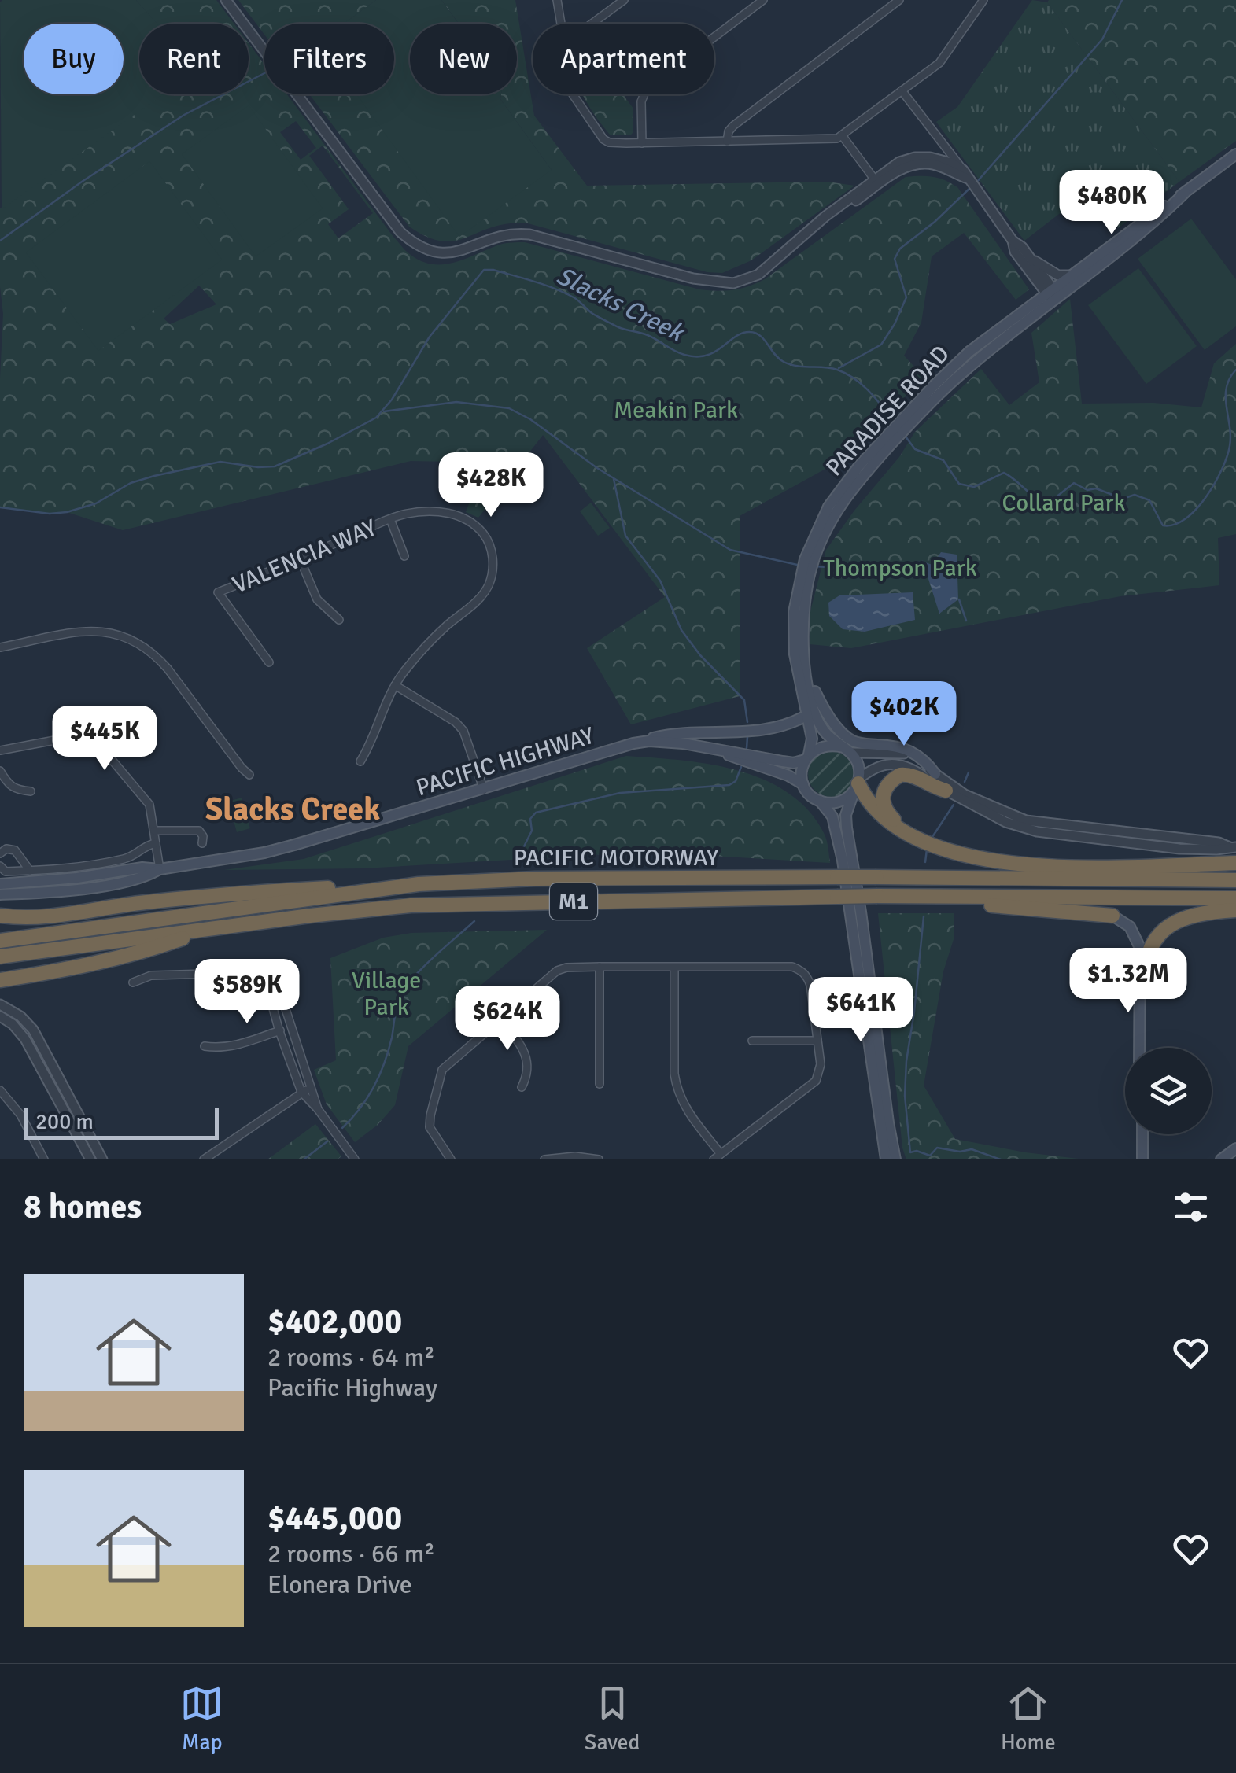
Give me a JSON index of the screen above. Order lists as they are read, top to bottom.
{
  "streets": {
    "highway": ["PACIFIC MOTORWAY", "M1"],
    "main road": ["PARADISE ROAD", "PACIFIC HIGHWAY"],
    "street": ["VALENCIA WAY"]
  },
  "crossings": [
    ["PARADISE ROAD", "PACIFIC HIGHWAY"]
  ],
  "districts": ["Slacks Creek"],
  "water": ["Slacks Creek"],
  "parks": [
    "Meakin Park",
    "Collard Park",
    "Thompson Park",
    "Village Park"
  ],
  "scale_bar": "200 m",
  "page": {
    "chip": [
      "Buy",
      "Rent",
      "Filters",
      "New",
      "Apartment"
    ],
    "price": [
      "$480K",
      "$428K",
      "$402K",
      "$445K",
      "$1.32M",
      "$589K",
      "$641K",
      "$624K"
    ],
    "scale": "200 m",
    "heading": "8 homes",
    "list": [
      {
        "name": "$402,000",
        "note": "2 rooms · 64 m² · Pacific Highway"
      },
      {
        "name": "$445,000",
        "note": "2 rooms · 66 m² · Elonera Drive"
      }
    ],
    "tabs": ["Map", "Saved", "Home"]
  }
}
